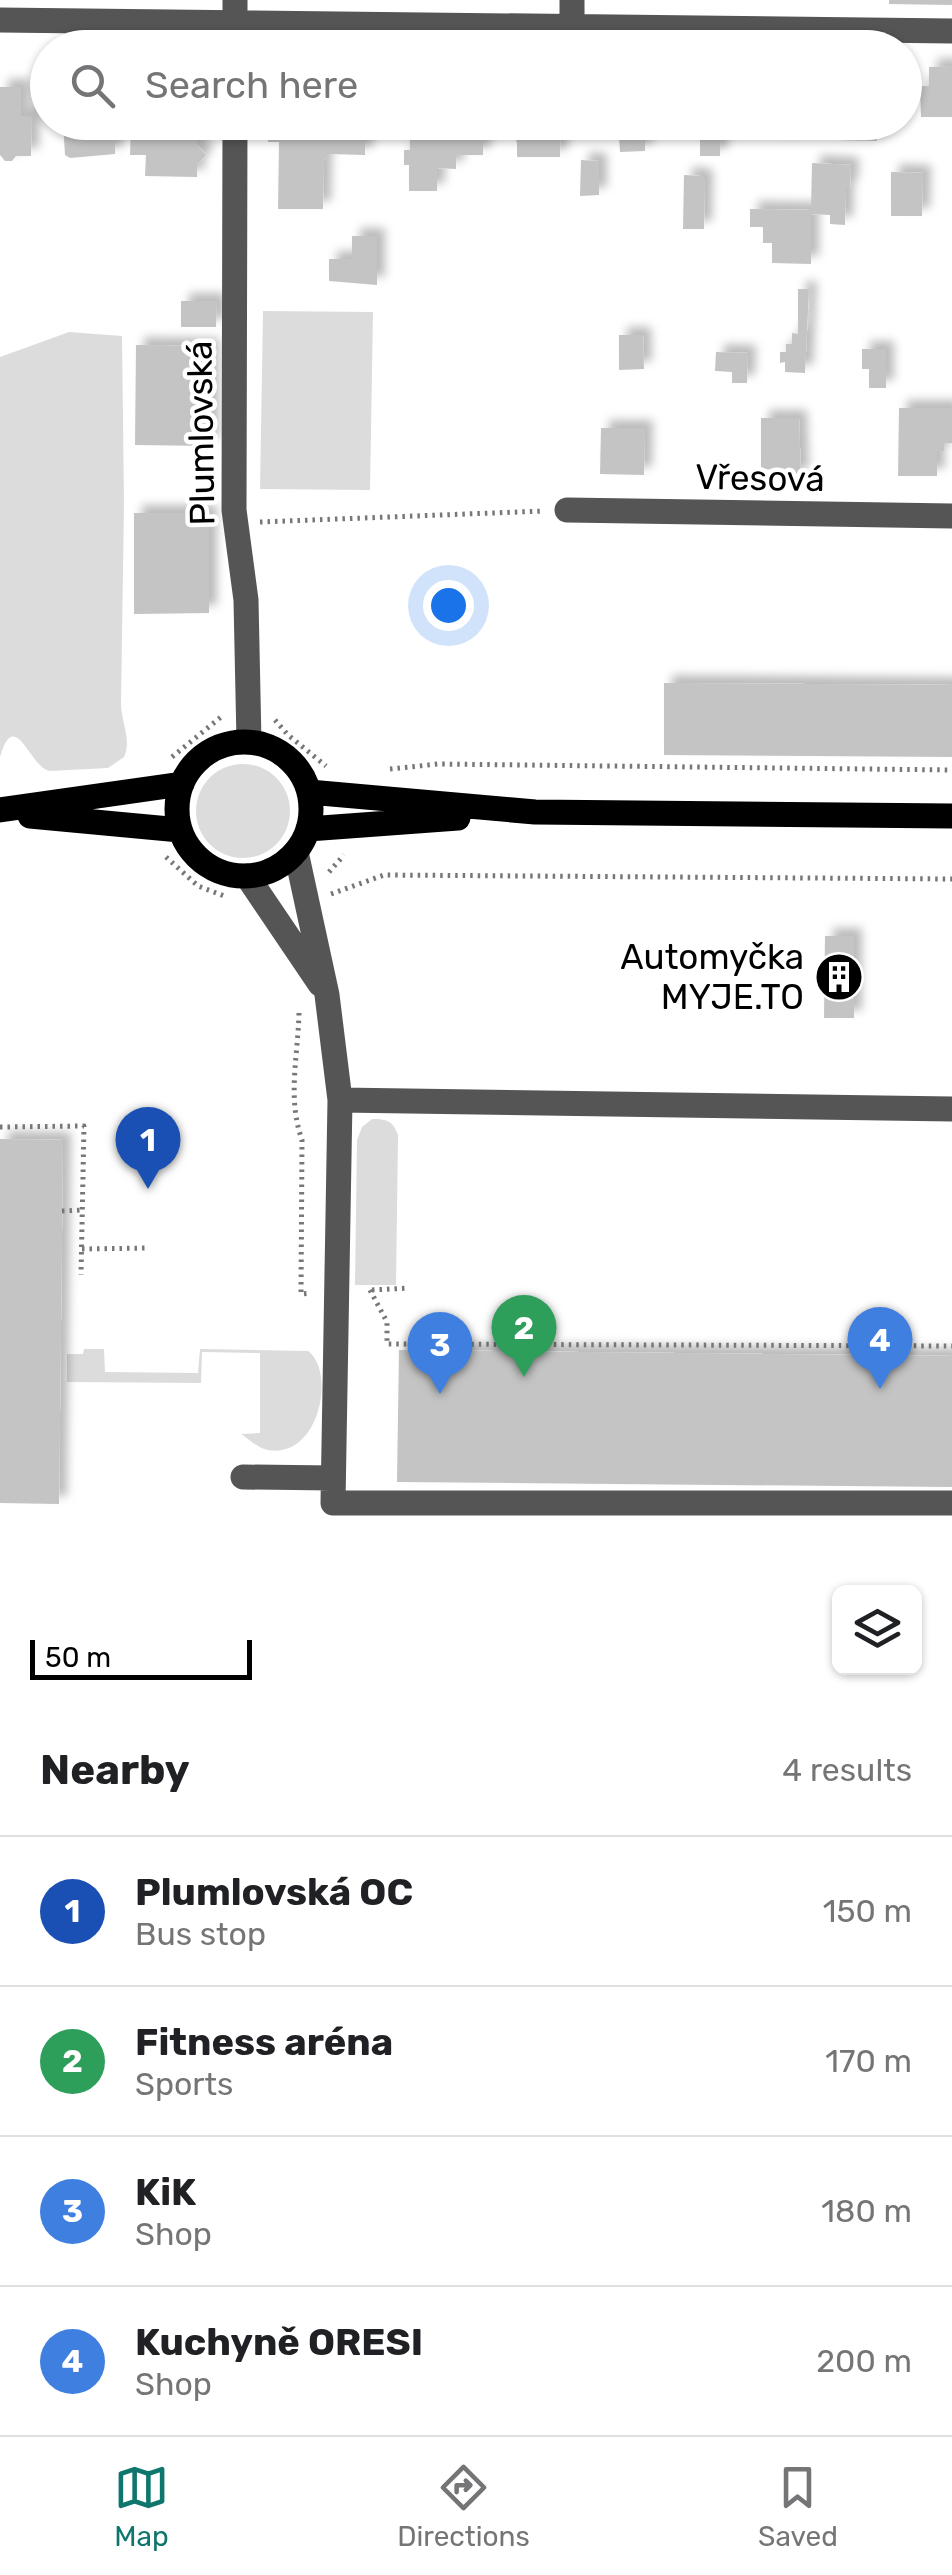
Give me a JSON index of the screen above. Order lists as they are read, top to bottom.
{
  "streets": {
    "street": ["Plumlovská", "Vřesová"]
  },
  "places": {
    "building": ["Automyčka MYJE.TO"]
  },
  "scale_bar": "50 m",
  "page": {
    "search": "Search here",
    "pins": [
      "1",
      "2",
      "4",
      "3"
    ],
    "scale": "50 m",
    "heading": ["Nearby", "4 results"],
    "list": [
      {
        "mark": "1",
        "name": "Plumlovská OC",
        "note": "Bus stop",
        "value": "150 m"
      },
      {
        "mark": "2",
        "name": "Fitness aréna",
        "note": "Sports",
        "value": "170 m"
      },
      {
        "mark": "3",
        "name": "KiK",
        "note": "Shop",
        "value": "180 m"
      },
      {
        "mark": "4",
        "name": "Kuchyně ORESI",
        "note": "Shop",
        "value": "200 m"
      }
    ],
    "nav": ["Map", "Directions", "Saved"]
  }
}
